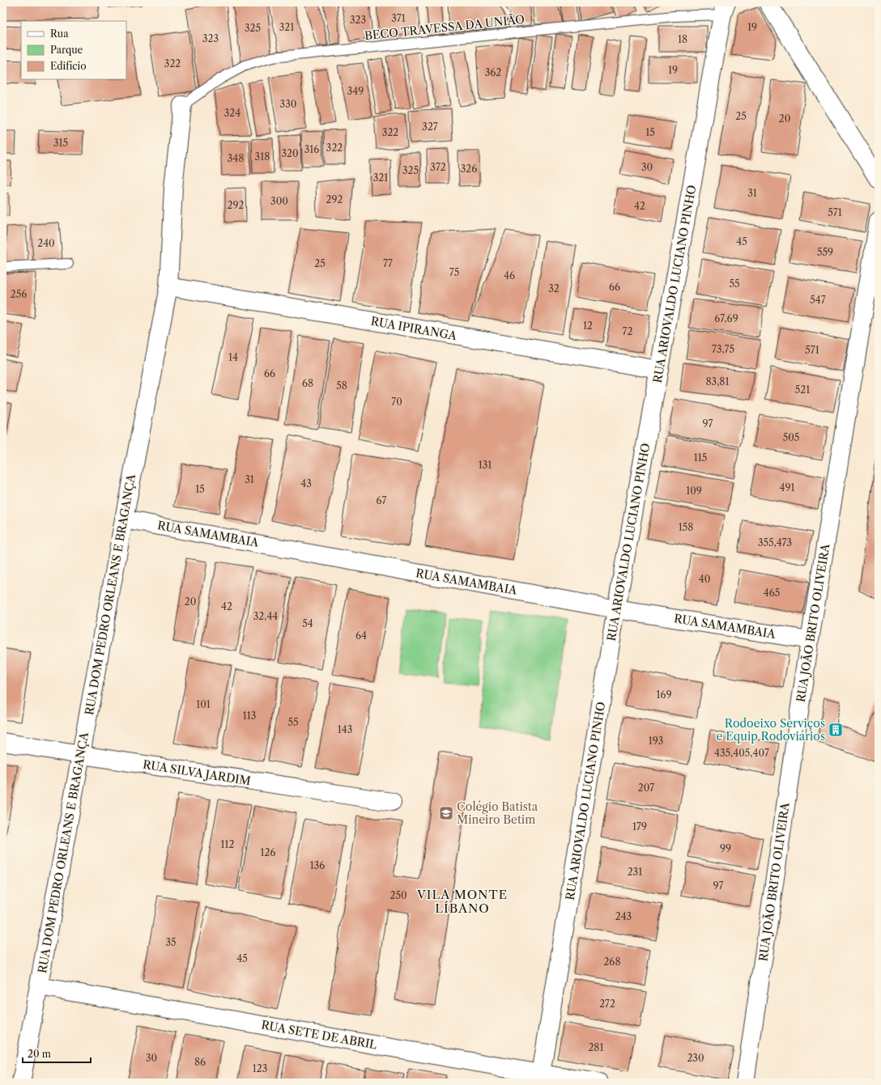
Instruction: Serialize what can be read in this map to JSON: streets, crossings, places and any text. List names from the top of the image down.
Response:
{
  "streets": {
    "street": [
      "RUA ARIOVALDO LUCIANO PINHO",
      "RUA IPIRANGA",
      "RUA SAMAMBAIA",
      "RUA DOM PEDRO ORLEANS E BRAGANÇA",
      "RUA JOÃO BRITO OLIVEIRA",
      "RUA SILVA JARDIM",
      "RUA SETE DE ABRIL"
    ],
    "lane": ["BECO TRAVESSA DA UNIÃO"]
  },
  "crossings": [
    ["BECO TRAVESSA DA UNIÃO", "RUA ARIOVALDO LUCIANO PINHO"],
    ["BECO TRAVESSA DA UNIÃO", "RUA DOM PEDRO ORLEANS E BRAGANÇA"],
    ["RUA ARIOVALDO LUCIANO PINHO", "RUA IPIRANGA"],
    ["RUA ARIOVALDO LUCIANO PINHO", "RUA SAMAMBAIA"],
    ["RUA ARIOVALDO LUCIANO PINHO", "RUA SETE DE ABRIL"],
    ["RUA IPIRANGA", "RUA DOM PEDRO ORLEANS E BRAGANÇA"],
    ["RUA SAMAMBAIA", "RUA DOM PEDRO ORLEANS E BRAGANÇA"],
    ["RUA SAMAMBAIA", "RUA JOÃO BRITO OLIVEIRA"],
    ["RUA DOM PEDRO ORLEANS E BRAGANÇA", "RUA SILVA JARDIM"],
    ["RUA DOM PEDRO ORLEANS E BRAGANÇA", "RUA SETE DE ABRIL"]
  ],
  "districts": ["VILA MONTE LÍBANO"],
  "places": {
    "building": ["Rodoeixo Serviços e Equip Rodoviários"],
    "school or university": ["Colégio Batista Mineiro Betim"]
  },
  "house_numbers": [
    "371",
    "323",
    "321",
    "19",
    "325",
    "323",
    "18",
    "322",
    "19",
    "362",
    "349",
    "330",
    "324",
    "25",
    "20",
    "327",
    "322",
    "15",
    "315",
    "322",
    "316",
    "320",
    "318",
    "348",
    "372",
    "30",
    "326",
    "325",
    "321",
    "31",
    "292",
    "300",
    "292",
    "42",
    "571",
    "45",
    "240",
    "559",
    "25",
    "77",
    "75",
    "46",
    "55",
    "66",
    "32",
    "256",
    "547",
    "67,69",
    "12",
    "72",
    "73,75",
    "571",
    "14",
    "66",
    "83,81",
    "68",
    "58",
    "521",
    "70",
    "97",
    "505",
    "115",
    "131",
    "31",
    "43",
    "491",
    "15",
    "109",
    "67",
    "158",
    "355,473",
    "40",
    "465",
    "20",
    "42",
    "32,44",
    "54",
    "64",
    "169",
    "101",
    "113",
    "55",
    "143",
    "193",
    "435,405,407",
    "207",
    "179",
    "112",
    "99",
    "126",
    "136",
    "231",
    "97",
    "250",
    "243",
    "35",
    "45",
    "268",
    "272",
    "281",
    "30",
    "230",
    "86",
    "123"
  ],
  "legend": ["Rua", "Parque", "Edifício"],
  "scale_bar": "20 m"
}
